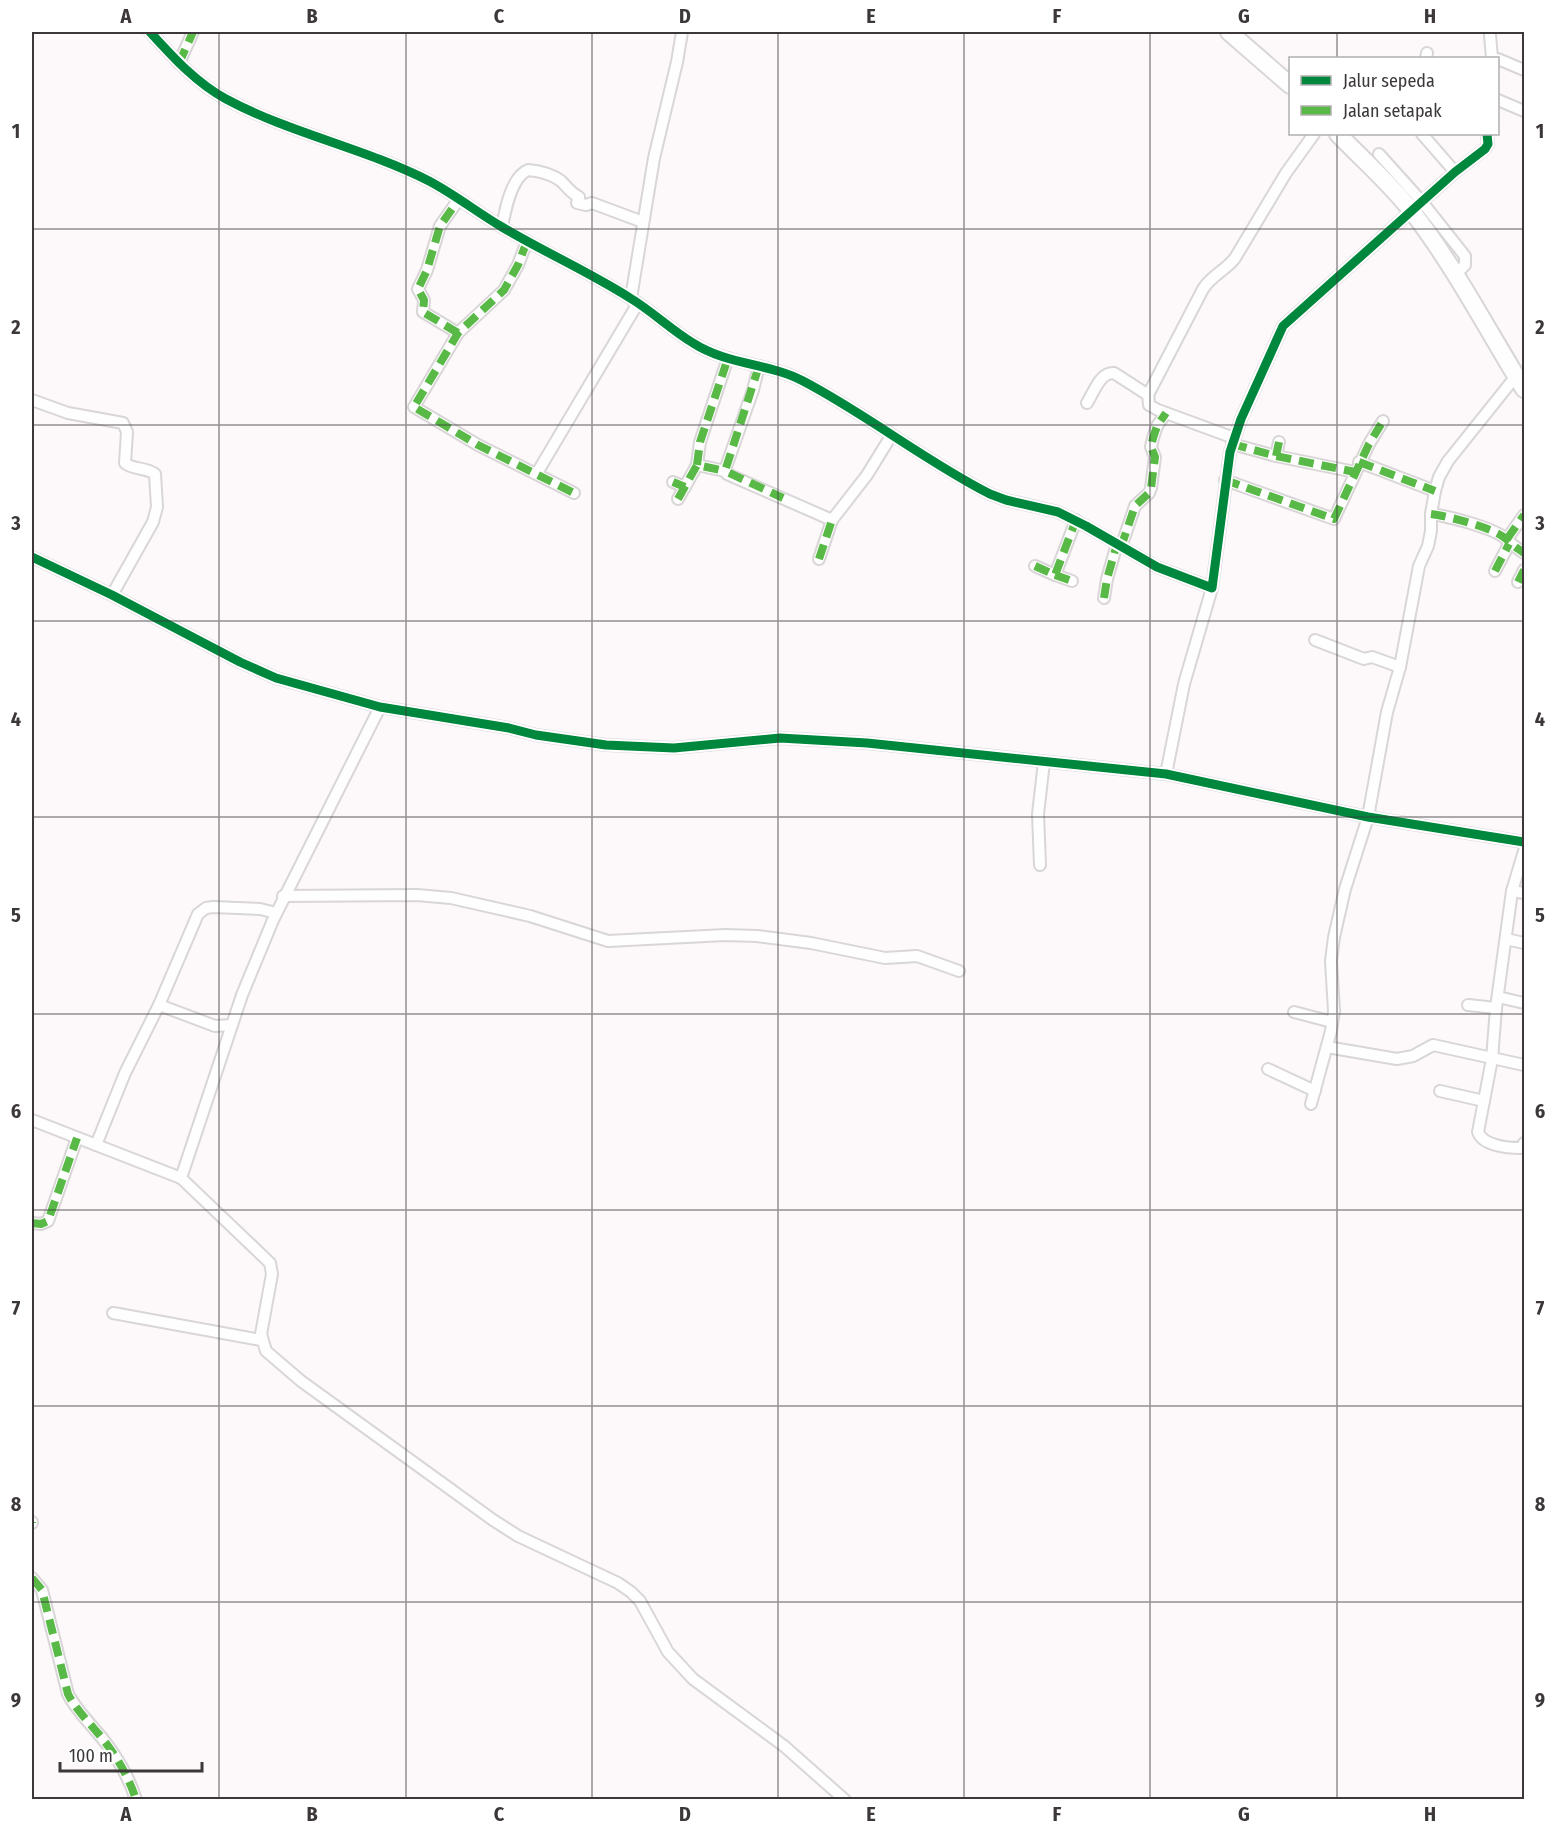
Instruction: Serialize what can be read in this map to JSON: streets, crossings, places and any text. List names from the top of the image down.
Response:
{
  "legend": ["Jalur sepeda", "Jalan setapak"],
  "scale_bar": "100 m",
  "grid": {
    "columns": [
      "A",
      "B",
      "C",
      "D",
      "E",
      "F",
      "G",
      "H"
    ],
    "rows": [
      "1",
      "2",
      "3",
      "4",
      "5",
      "6",
      "7",
      "8",
      "9"
    ]
  }
}
